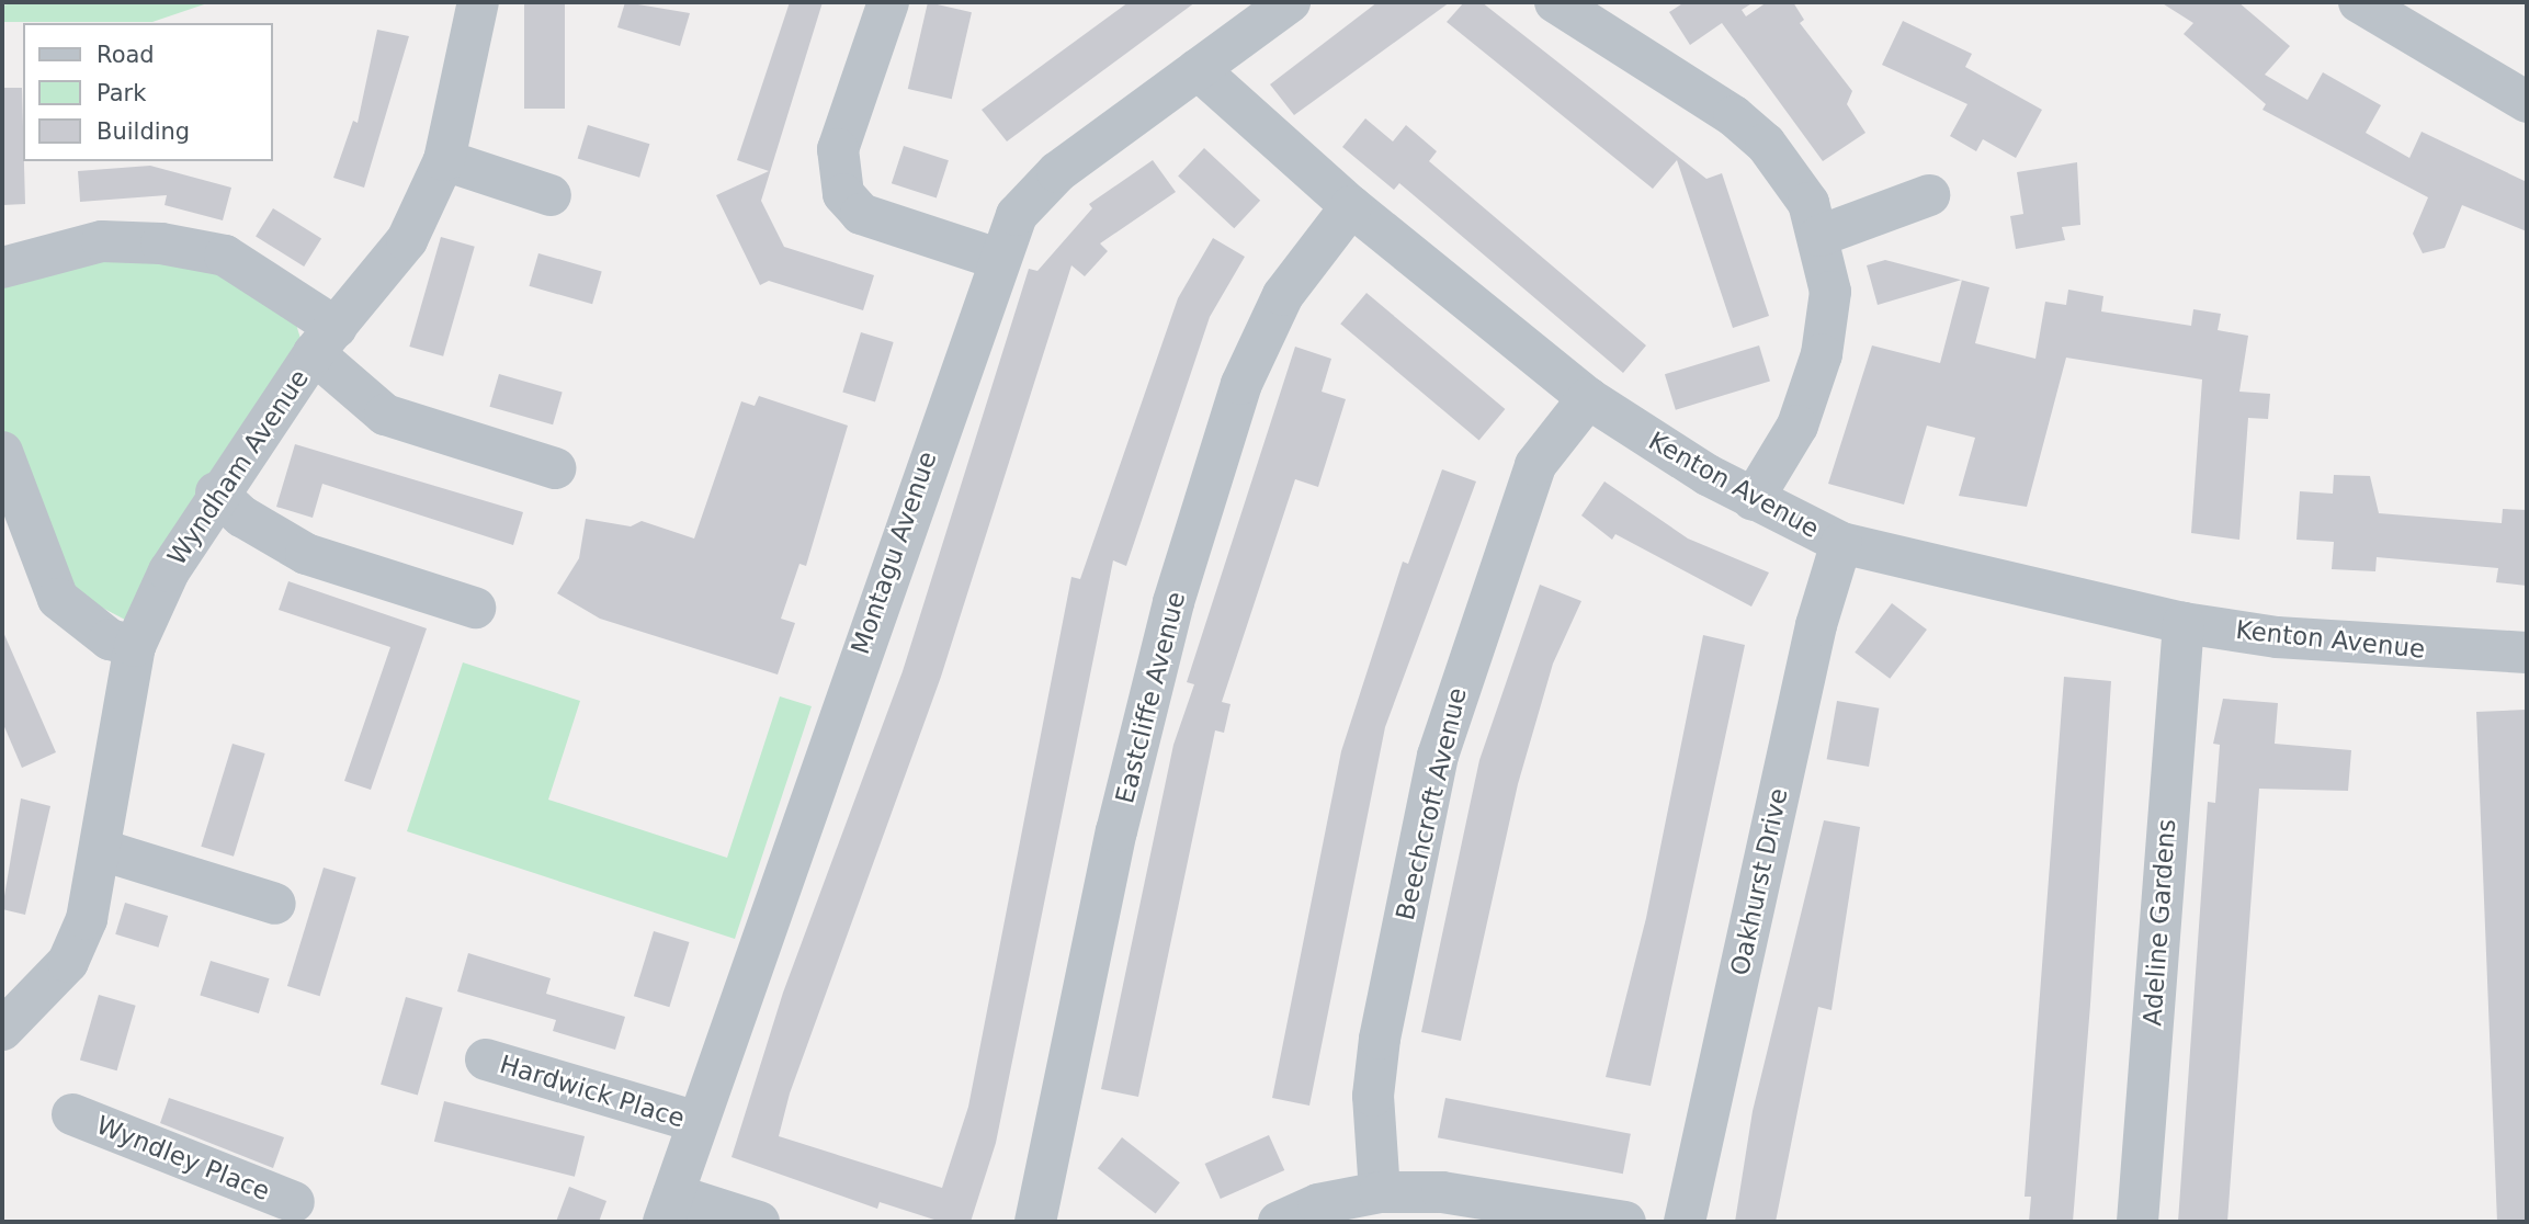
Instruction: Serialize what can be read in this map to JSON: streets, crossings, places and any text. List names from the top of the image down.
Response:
{
  "streets": {
    "street": [
      "Wyndham Avenue",
      "Kenton Avenue",
      "Montagu Avenue",
      "Eastcliffe Avenue",
      "Beechcroft Avenue",
      "Oakhurst Drive",
      "Adeline Gardens",
      "Hardwick Place",
      "Wyndley Place"
    ]
  },
  "crossings": [
    ["Kenton Avenue", "Montagu Avenue"],
    ["Kenton Avenue", "Eastcliffe Avenue"],
    ["Kenton Avenue", "Beechcroft Avenue"],
    ["Kenton Avenue", "Oakhurst Drive"],
    ["Kenton Avenue", "Adeline Gardens"],
    ["Montagu Avenue", "Hardwick Place"]
  ],
  "legend": ["Road", "Park", "Building"]
}
